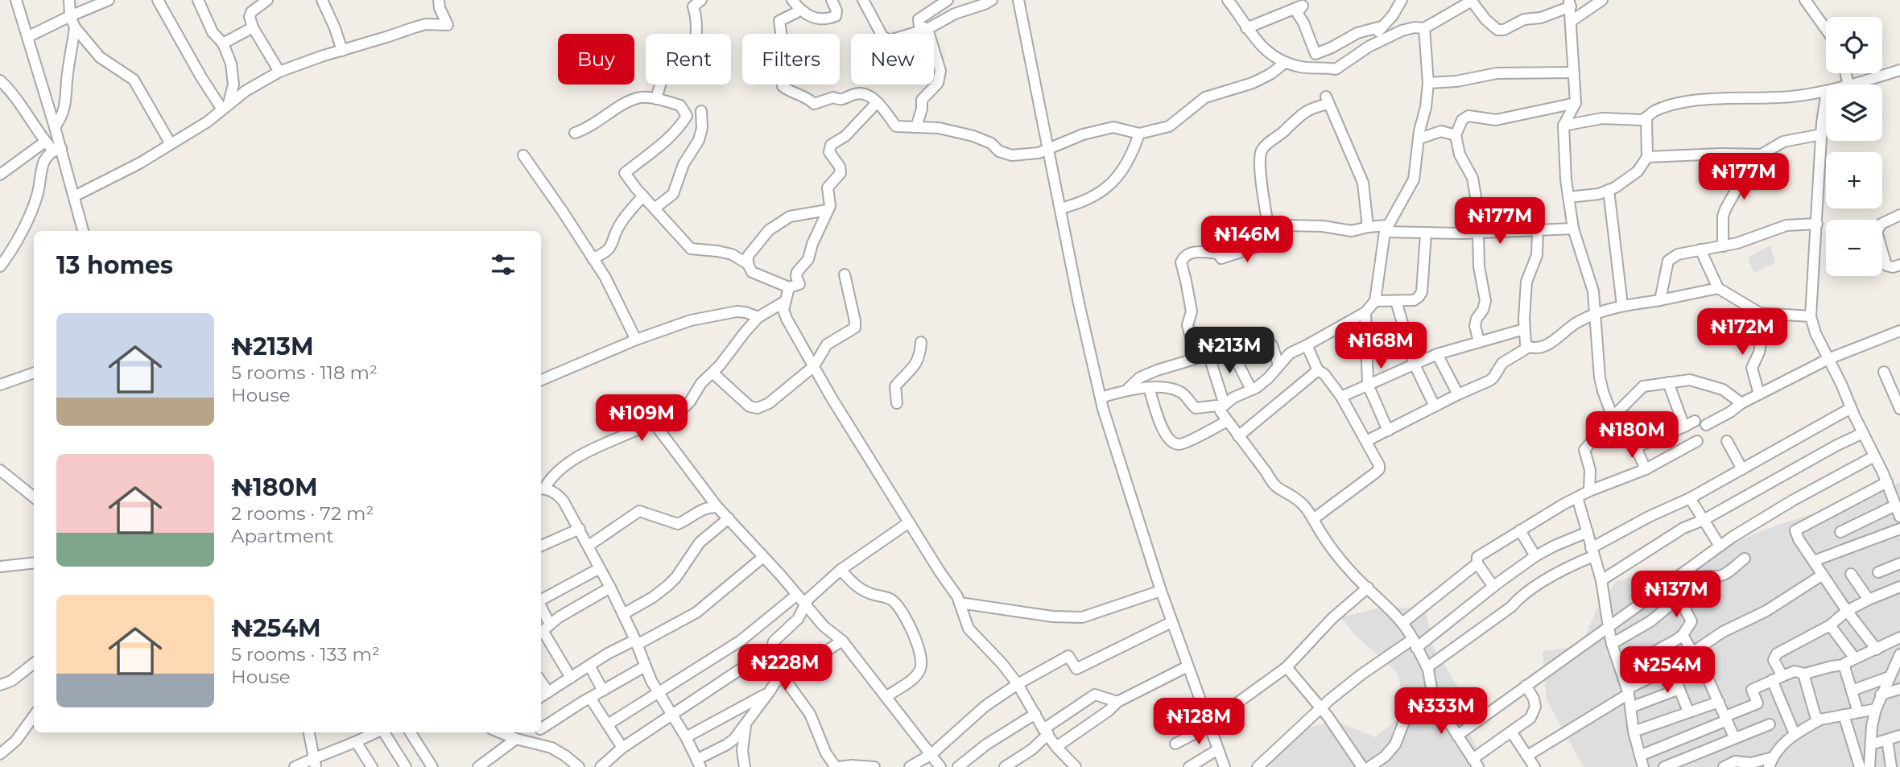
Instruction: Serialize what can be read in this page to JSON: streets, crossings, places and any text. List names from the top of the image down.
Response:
{
  "page": {
    "map_buttons": ["+", "−"],
    "chip": [
      "Buy",
      "Rent",
      "Filters",
      "New"
    ],
    "price": [
      "₦177M",
      "₦177M",
      "₦146M",
      "₦172M",
      "₦168M",
      "₦213M",
      "₦109M",
      "₦180M",
      "₦137M",
      "₦228M",
      "₦254M",
      "₦333M",
      "₦128M"
    ],
    "heading": "13 homes",
    "list": [
      {
        "name": "₦213M",
        "note": "5 rooms · 118 m² · House"
      },
      {
        "name": "₦180M",
        "note": "2 rooms · 72 m² · Apartment"
      },
      {
        "name": "₦254M",
        "note": "5 rooms · 133 m² · House"
      }
    ]
  }
}
